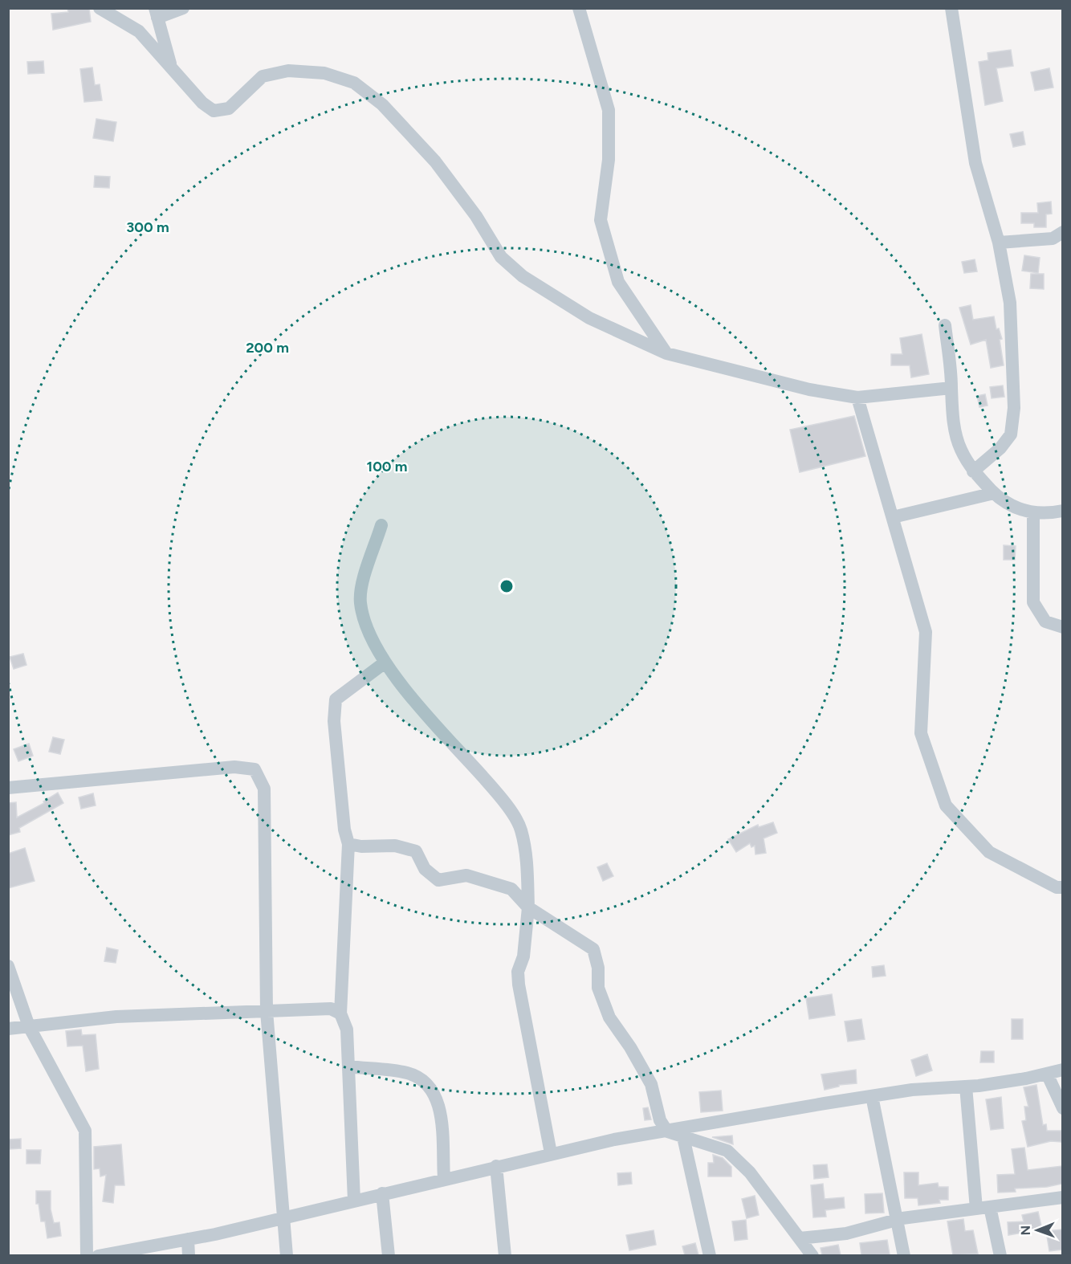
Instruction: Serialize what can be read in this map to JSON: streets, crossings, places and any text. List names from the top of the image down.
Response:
{
  "north": "left",
  "rings": ["300 m", "200 m", "100 m"]
}
